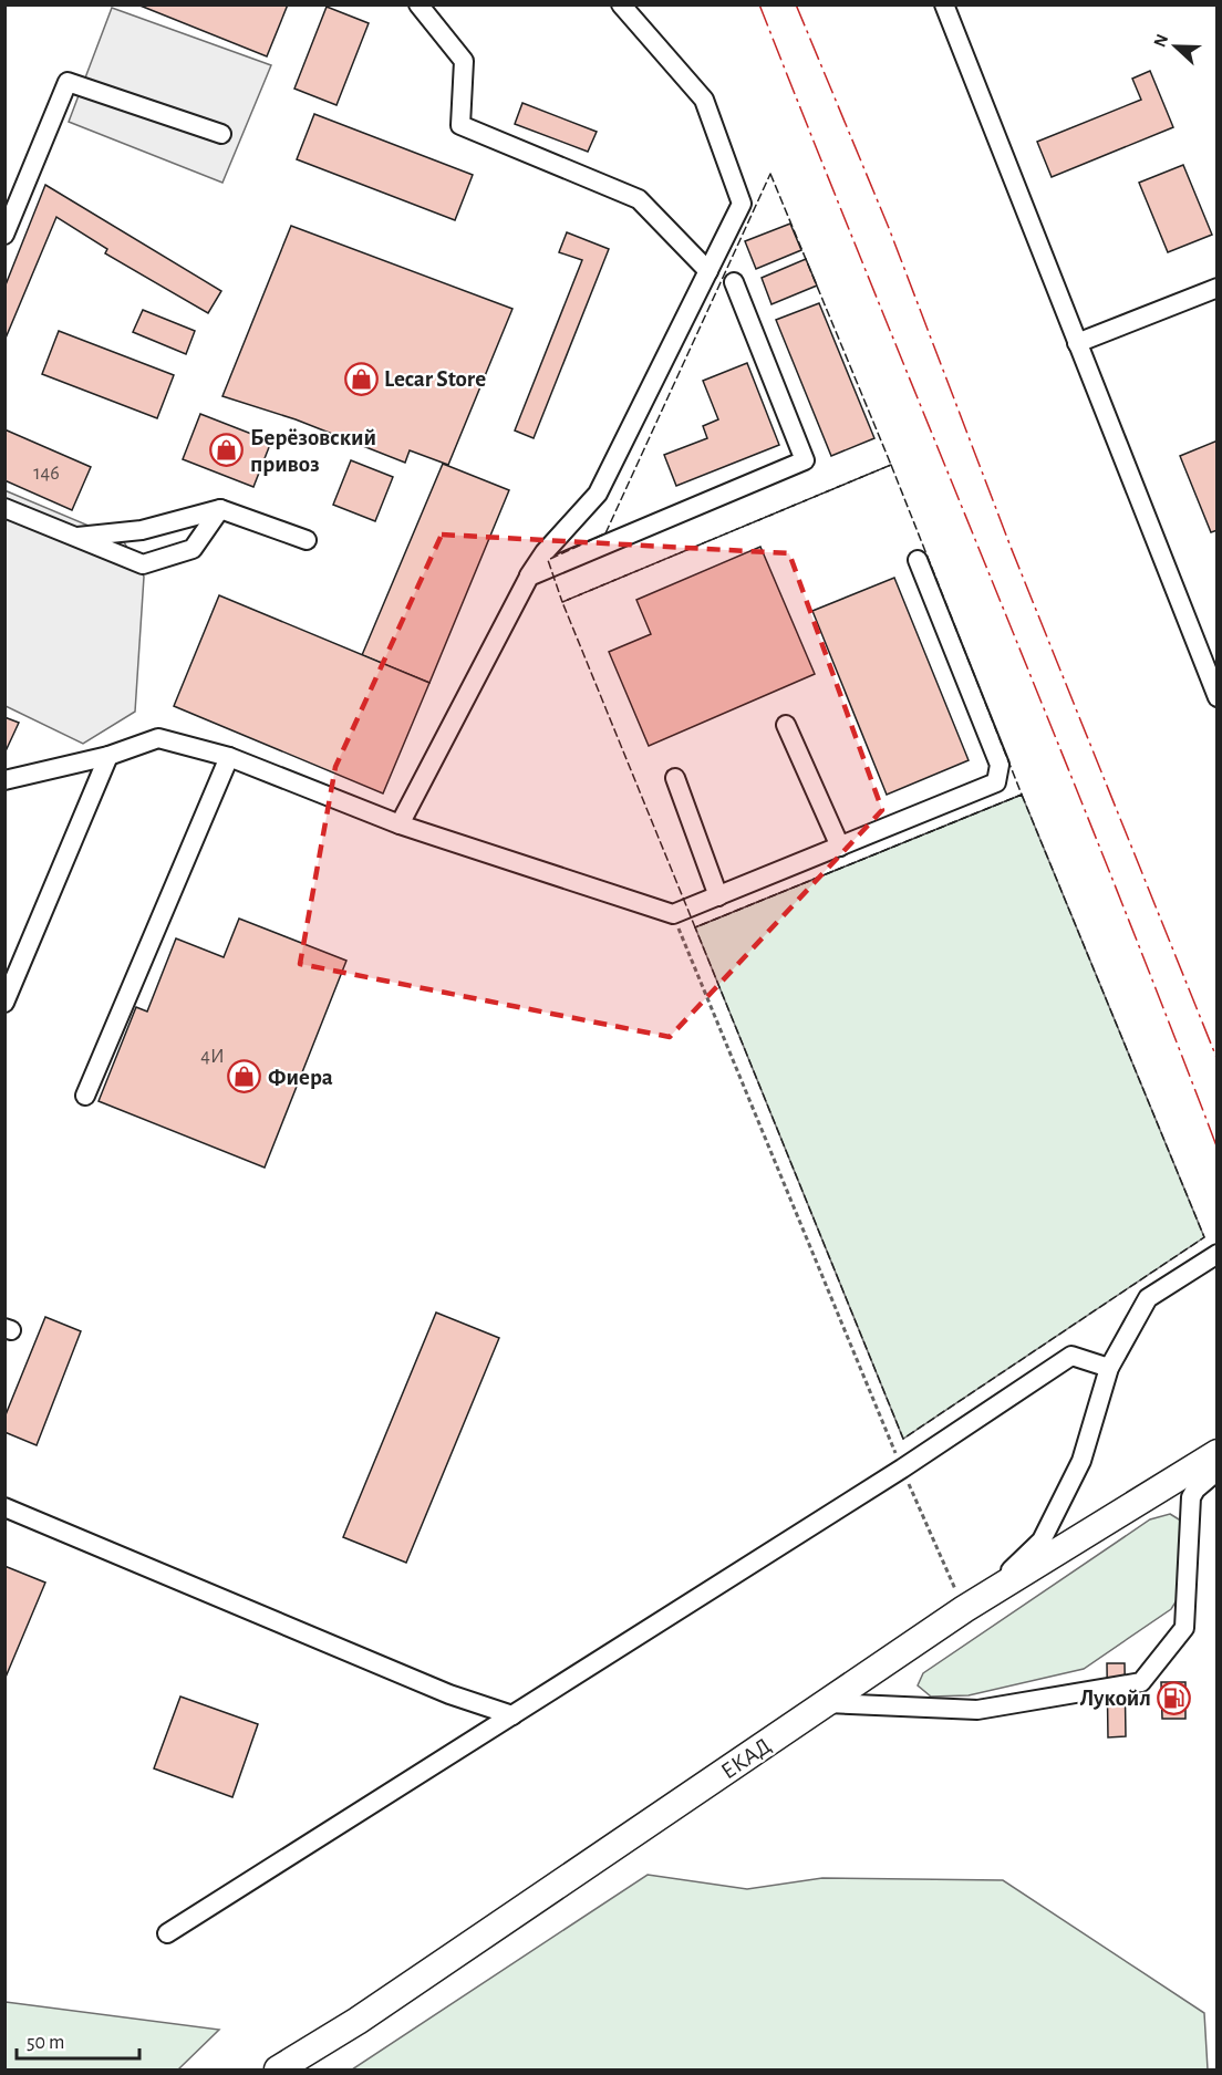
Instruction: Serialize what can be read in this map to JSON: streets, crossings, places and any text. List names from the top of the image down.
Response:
{
  "streets": {
    "highway": ["ЕКАД"]
  },
  "places": {
    "shop": ["Lecar Store", "Берёзовский привоз", "Фиера"],
    "fuel station": ["Лукойл"]
  },
  "house_numbers": ["146", "4И"],
  "scale_bar": "50 m",
  "north": "left"
}
